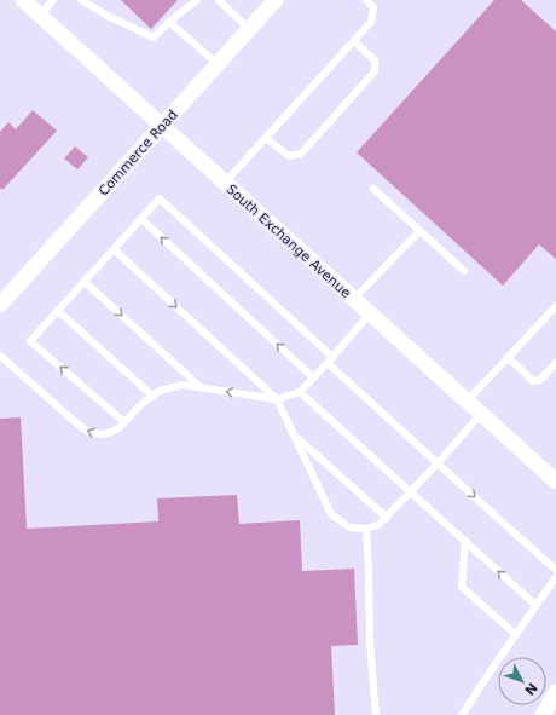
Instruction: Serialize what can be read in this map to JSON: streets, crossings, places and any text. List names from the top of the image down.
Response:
{
  "streets": {
    "street": ["Commerce Road", "South Exchange Avenue"]
  },
  "crossings": [
    ["Commerce Road", "South Exchange Avenue"]
  ],
  "north": "bottom right"
}
